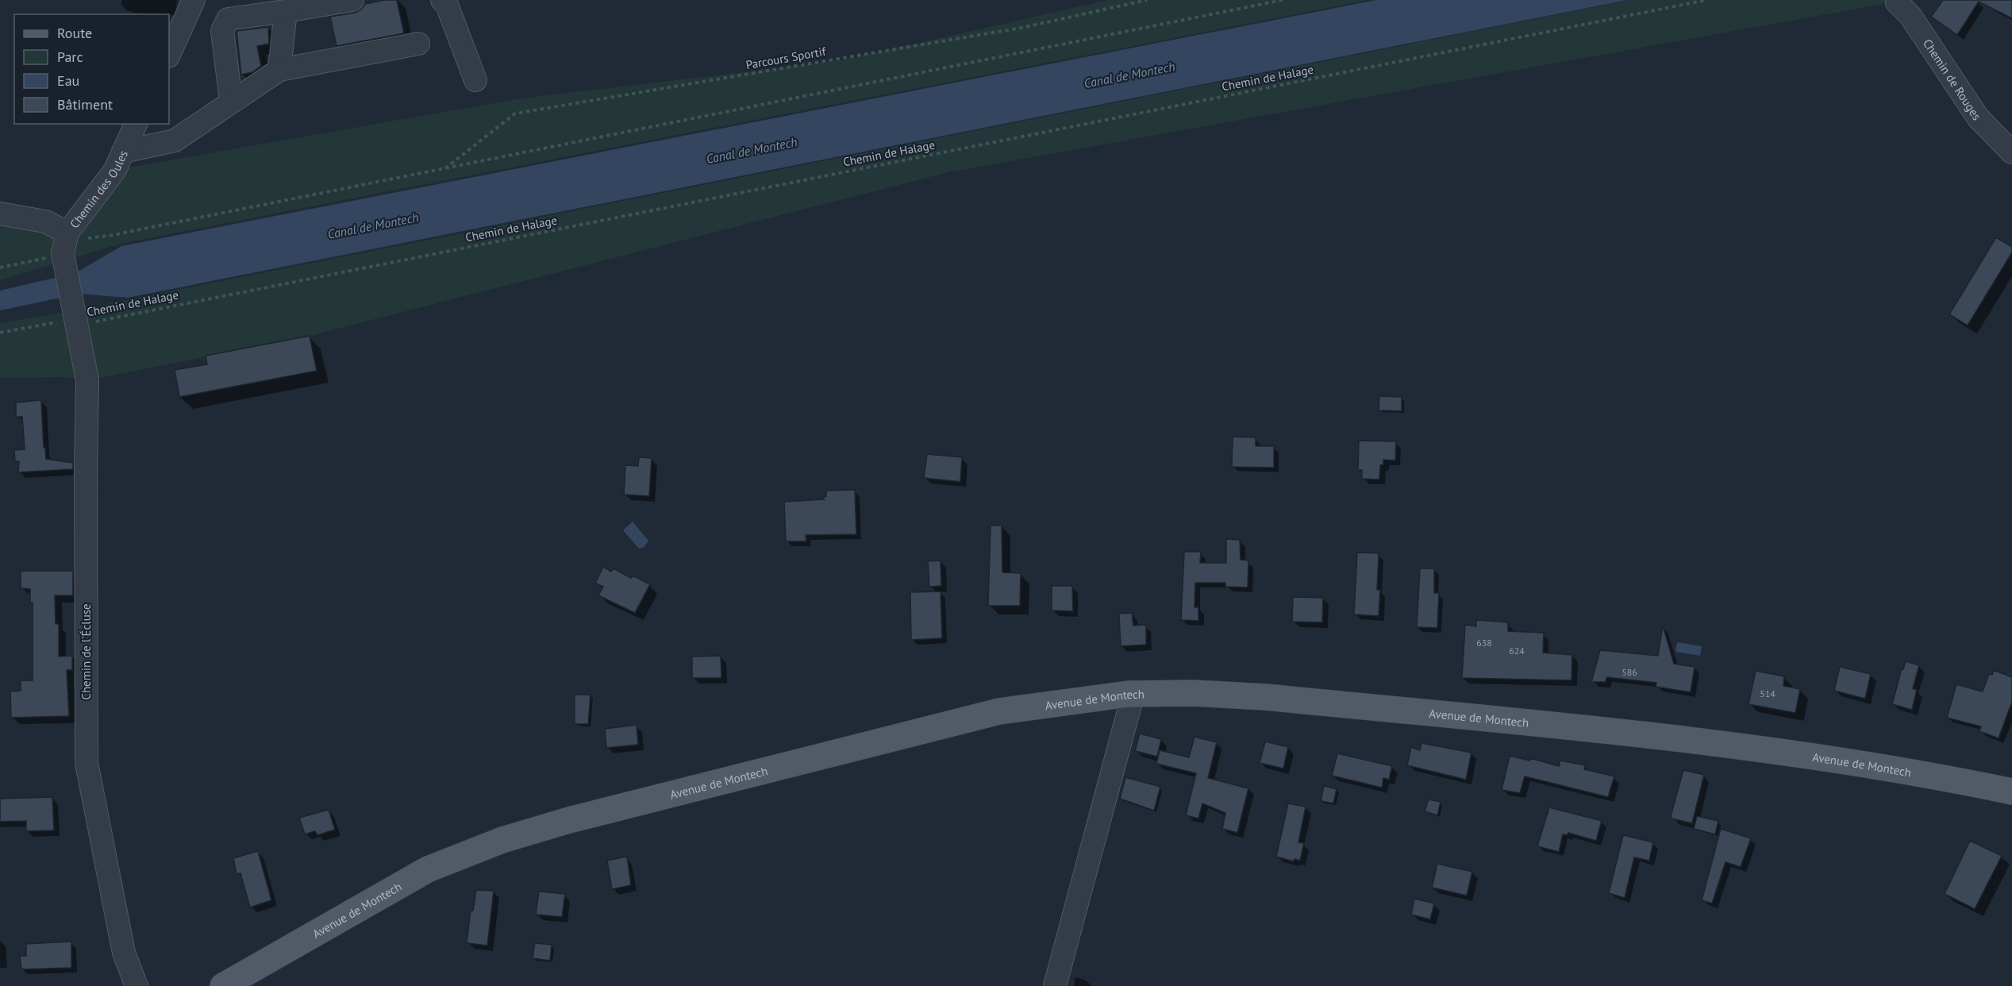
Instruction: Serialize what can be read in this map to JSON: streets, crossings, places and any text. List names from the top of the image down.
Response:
{
  "streets": {
    "main road": ["Avenue de Montech"],
    "street": ["Chemin de Rouges", "Chemin des Oules", "Chemin de l'Écluse"],
    "path": ["Parcours Sportif", "Chemin de Halage"]
  },
  "crossings": [
    ["Chemin de Halage", "Chemin de l'Écluse"]
  ],
  "water": ["Canal de Montech"],
  "house_numbers": [
    "638",
    "624",
    "586",
    "514"
  ],
  "legend": [
    "Route",
    "Parc",
    "Eau",
    "Bâtiment"
  ]
}
